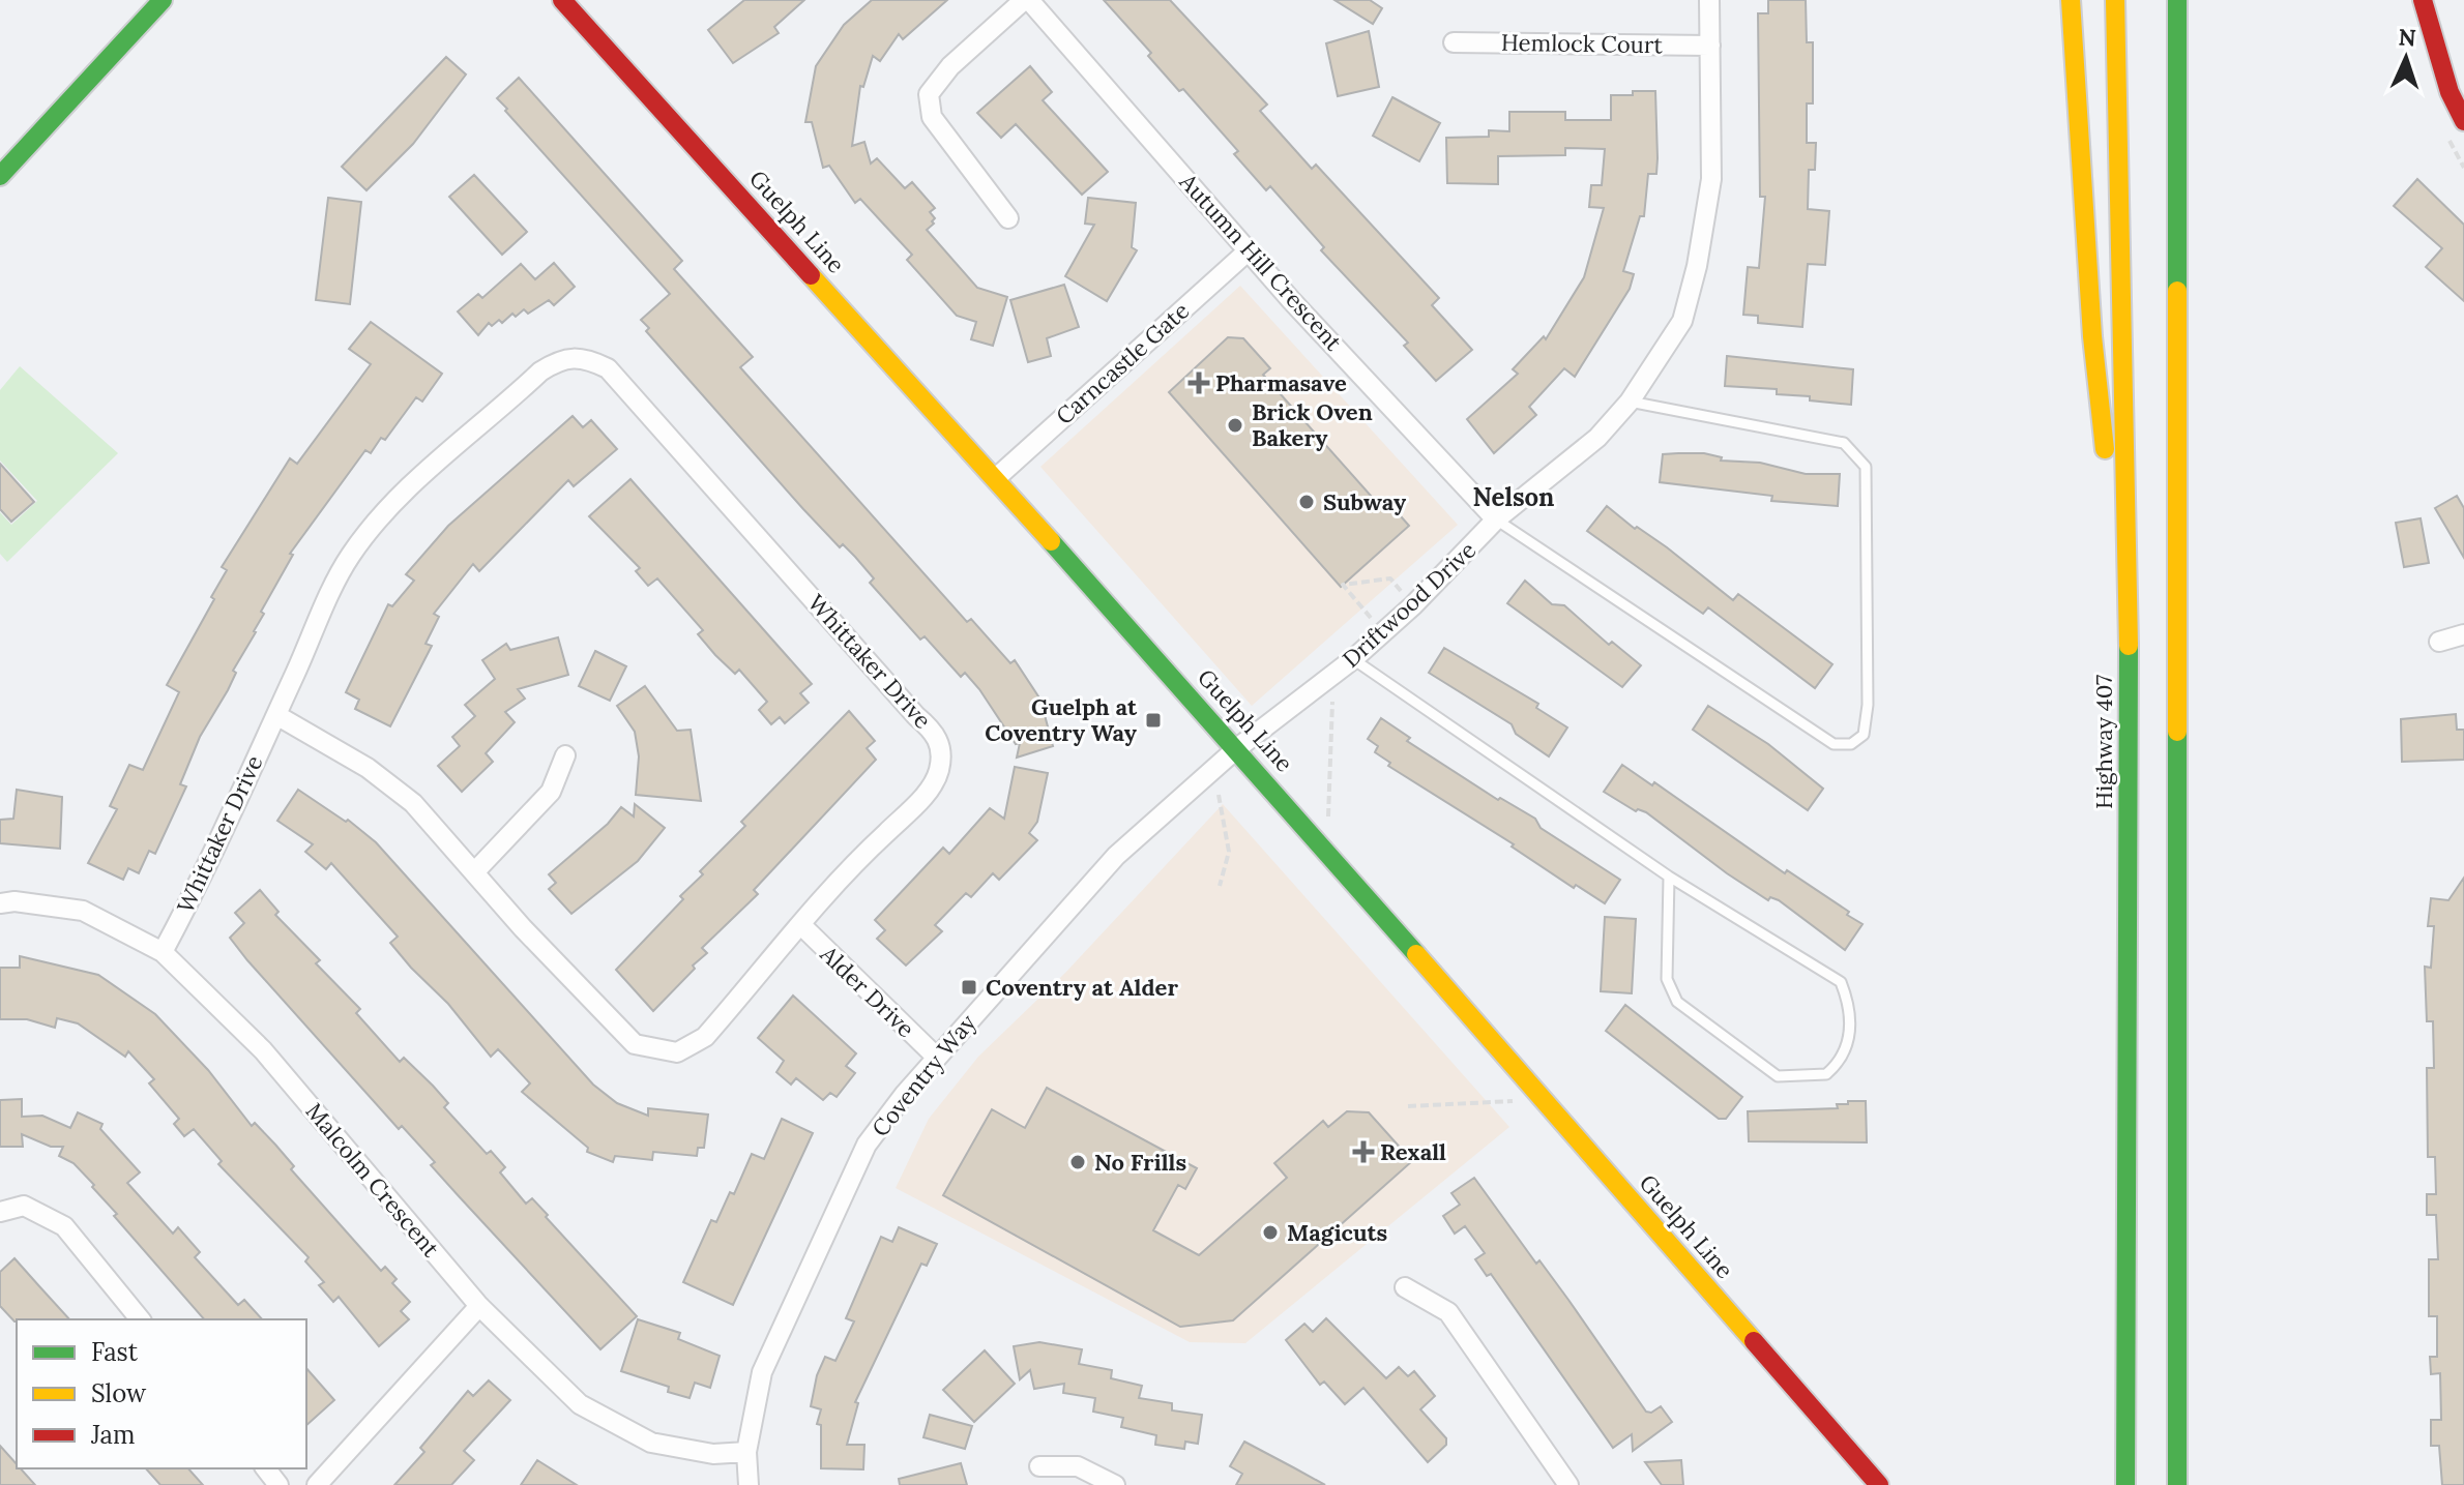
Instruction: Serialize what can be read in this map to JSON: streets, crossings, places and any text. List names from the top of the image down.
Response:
{
  "streets": {
    "main road": ["Guelph Line", "Highway 407"],
    "street": [
      "Hemlock Court",
      "Autumn Hill Crescent",
      "Carncastle Gate",
      "Driftwood Drive",
      "Whittaker Drive",
      "Alder Drive",
      "Coventry Way",
      "Malcolm Crescent"
    ]
  },
  "crossings": [
    ["Hemlock Court", "Driftwood Drive"],
    ["Guelph Line", "Carncastle Gate"],
    ["Guelph Line", "Driftwood Drive"],
    ["Guelph Line", "Coventry Way"],
    ["Autumn Hill Crescent", "Carncastle Gate"],
    ["Autumn Hill Crescent", "Driftwood Drive"],
    ["Driftwood Drive", "Coventry Way"],
    ["Whittaker Drive", "Alder Drive"],
    ["Whittaker Drive", "Malcolm Crescent"],
    ["Alder Drive", "Coventry Way"],
    ["Coventry Way", "Malcolm Crescent"]
  ],
  "districts": ["Nelson"],
  "places": {
    "health": ["Pharmasave", "Rexall"],
    "other": [
      "Brick Oven Bakery",
      "Subway",
      "No Frills",
      "Magicuts"
    ],
    "transit": ["Guelph at Coventry Way", "Coventry at Alder"]
  },
  "legend": ["Fast", "Slow", "Jam"],
  "north": "top"
}
